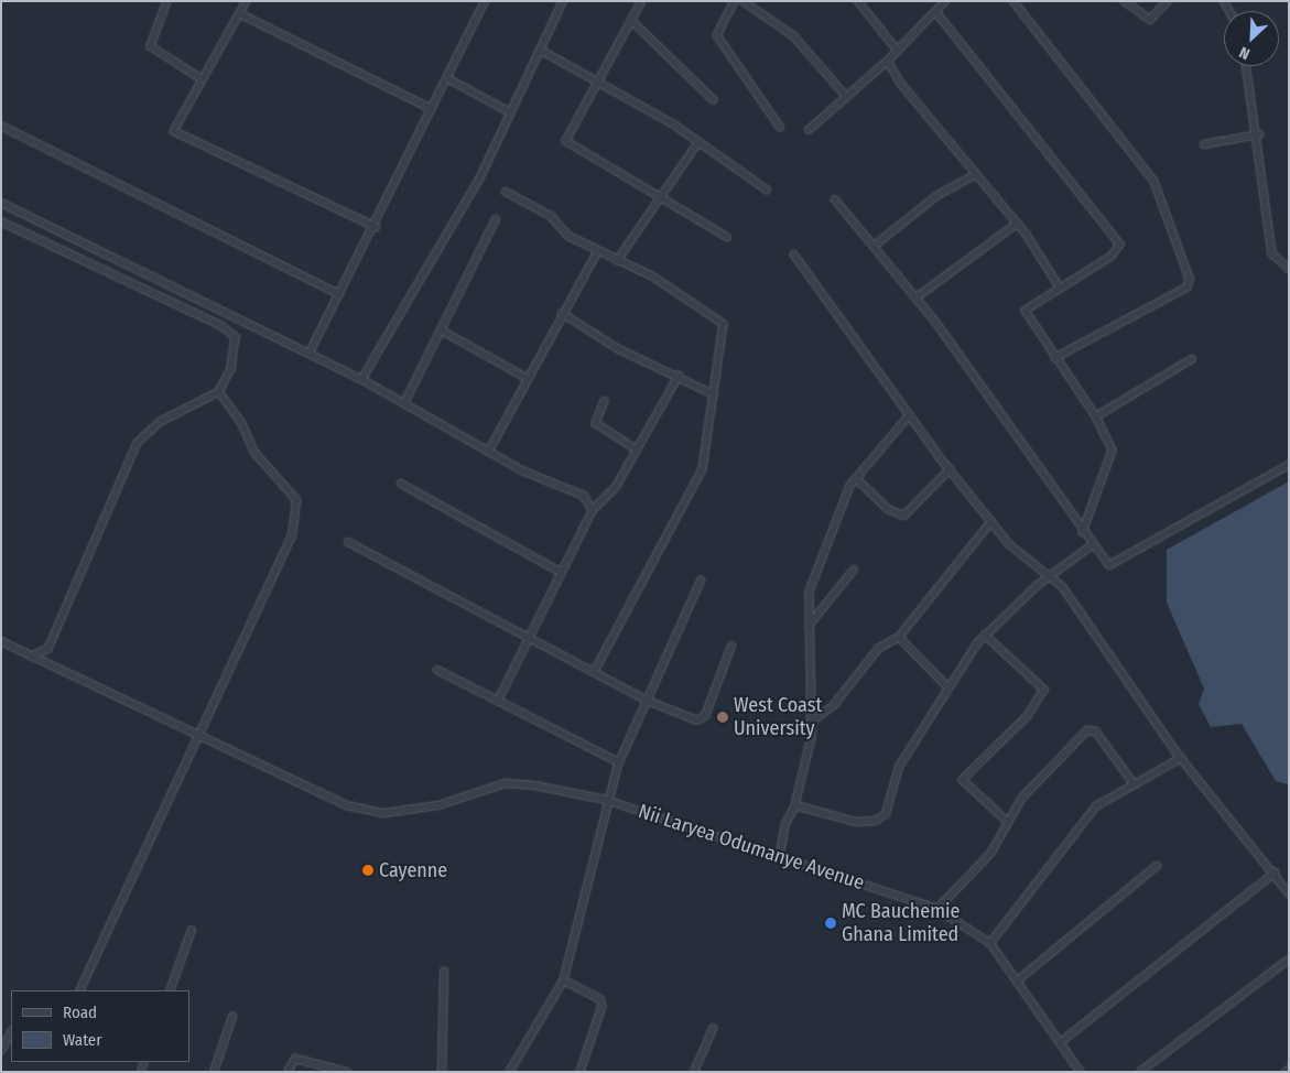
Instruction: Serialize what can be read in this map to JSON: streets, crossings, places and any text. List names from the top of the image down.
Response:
{
  "streets": {
    "street": ["Nii Laryea Odumanye Avenue"]
  },
  "places": ["West Coast University", "Cayenne", "MC Bauchemie Ghana Limited"],
  "legend": ["Road", "Water"],
  "north": "bottom left"
}
